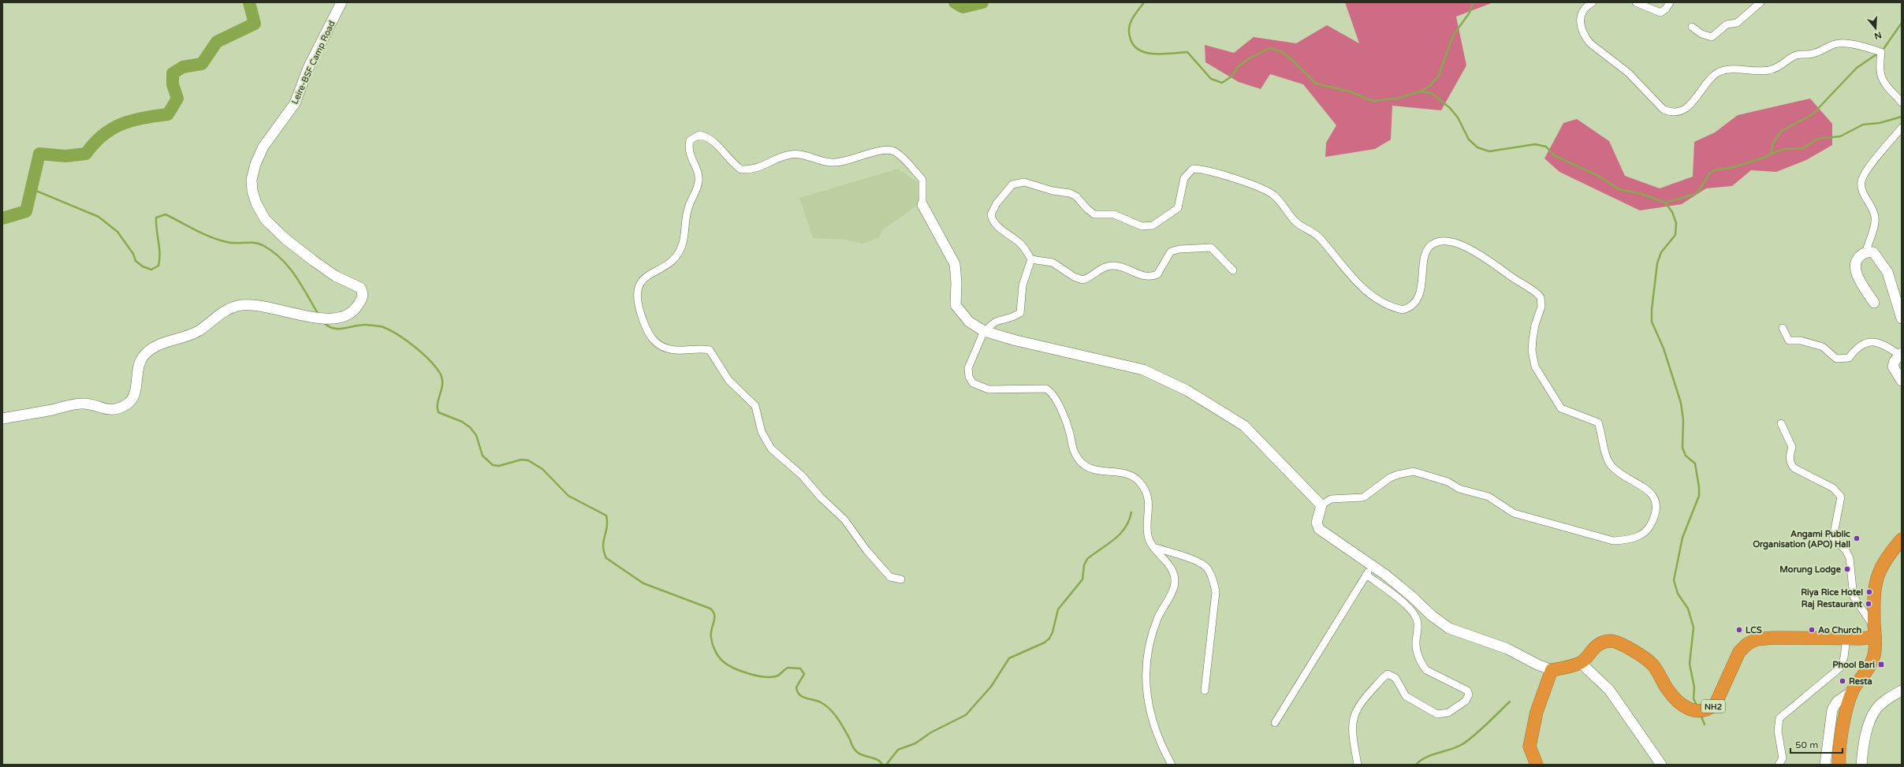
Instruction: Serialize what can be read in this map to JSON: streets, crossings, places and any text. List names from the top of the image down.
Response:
{
  "streets": {
    "highway": ["NH2"],
    "main road": ["Leire-BSF Camp Road"]
  },
  "places": {
    "other": [
      "Angami Public Organisation (APO) Hall",
      "Morung Lodge",
      "Riya Rice Hotel",
      "Raj Restaurant",
      "LCS",
      "Ao Church",
      "Resta"
    ],
    "transit": ["Phool Bari"]
  },
  "scale_bar": "50 m",
  "north": "bottom"
}
